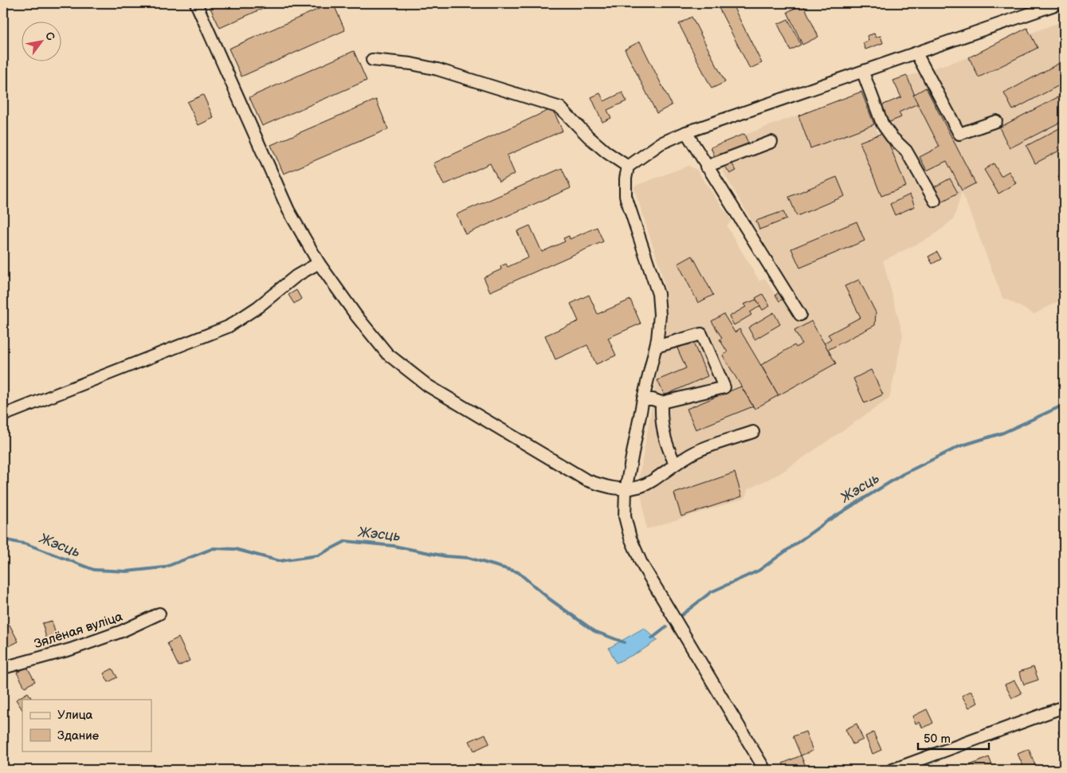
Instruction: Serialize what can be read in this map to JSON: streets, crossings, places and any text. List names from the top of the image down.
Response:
{
  "streets": {
    "street": ["Зялёная вуліца"]
  },
  "water": ["Жэсць"],
  "legend": ["Улица", "Здание"],
  "scale_bar": "50 m",
  "north": "top right"
}
